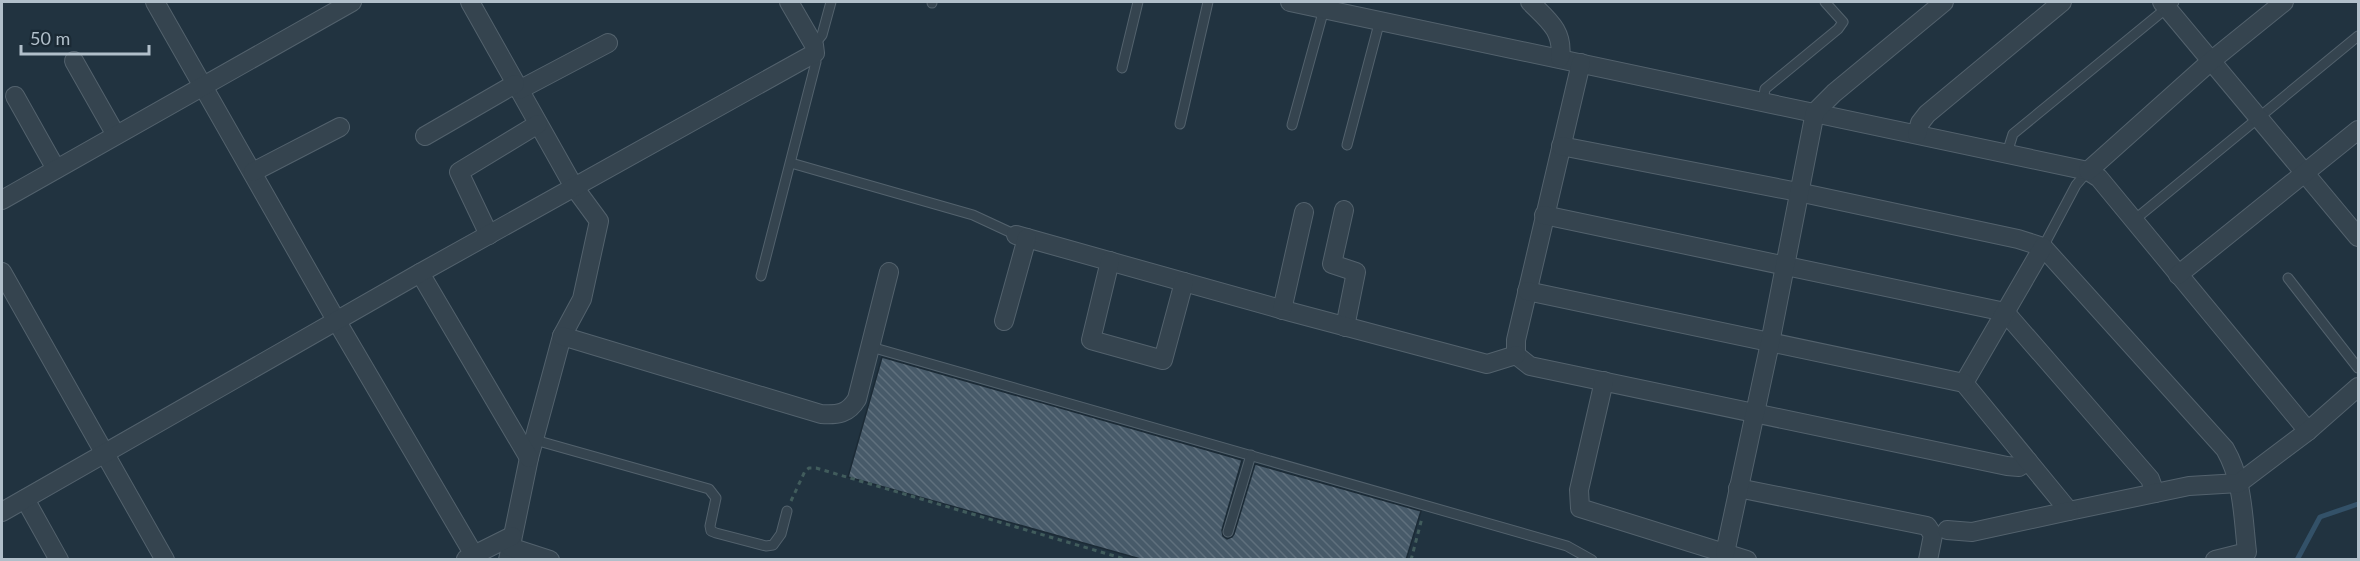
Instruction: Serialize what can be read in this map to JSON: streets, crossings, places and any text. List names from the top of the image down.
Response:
{
  "scale_bar": "50 m"
}
